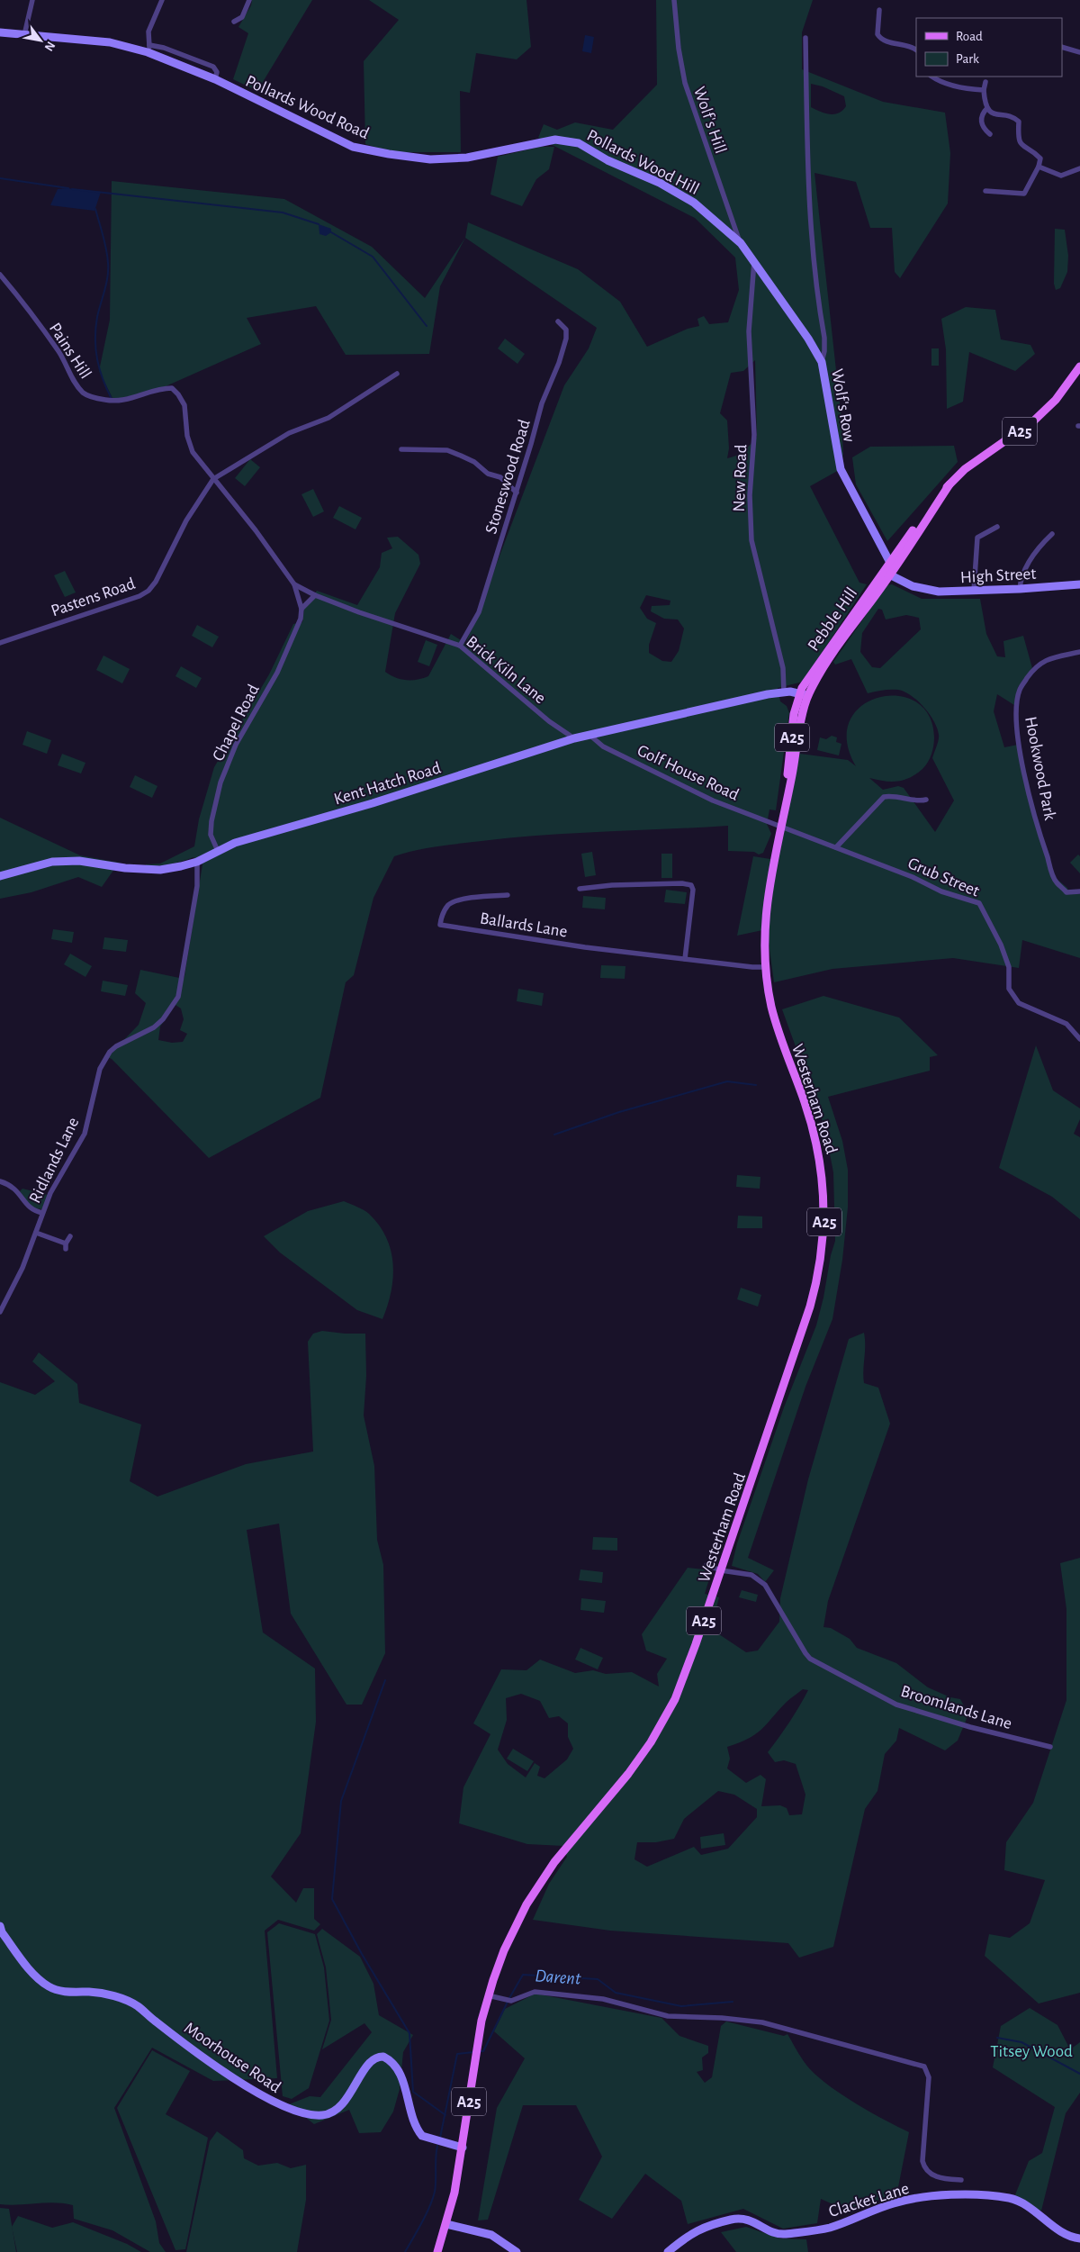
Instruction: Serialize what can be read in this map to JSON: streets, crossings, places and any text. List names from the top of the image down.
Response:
{
  "streets": {
    "main road": ["A25", "Pebble Hill", "Westerham Road"],
    "street": [
      "Pollards Wood Road",
      "Wolf's Hill",
      "Pollards Wood Hill",
      "Pains Hill",
      "Wolf's Row",
      "Stoneswood Road",
      "New Road",
      "High Street",
      "Pastens Road",
      "Brick Kiln Lane",
      "Chapel Road",
      "Hookwood Park",
      "Golf House Road",
      "Kent Hatch Road",
      "Grub Street",
      "Ballards Lane",
      "Ridlands Lane",
      "Broomlands Lane",
      "Moorhouse Road",
      "Clacket Lane"
    ]
  },
  "crossings": [
    ["Pollards Wood Road", "Pollards Wood Hill"],
    ["Wolf's Hill", "Pollards Wood Hill"],
    ["Pollards Wood Hill", "Wolf's Row"],
    ["Pollards Wood Hill", "New Road"],
    ["Pains Hill", "Pastens Road"],
    ["Pains Hill", "Brick Kiln Lane"],
    ["Wolf's Row", "A25"],
    ["Wolf's Row", "New Road"],
    ["Wolf's Row", "High Street"],
    ["Wolf's Row", "Pebble Hill"],
    ["A25", "High Street"],
    ["A25", "Pebble Hill"],
    ["Stoneswood Road", "Brick Kiln Lane"],
    ["New Road", "Kent Hatch Road"],
    ["High Street", "Pebble Hill"],
    ["Pebble Hill", "Westerham Road"],
    ["Brick Kiln Lane", "Kent Hatch Road"],
    ["Chapel Road", "Kent Hatch Road"],
    ["Golf House Road", "Kent Hatch Road"],
    ["Golf House Road", "Grub Street"],
    ["Golf House Road", "Westerham Road"],
    ["Kent Hatch Road", "Ridlands Lane"],
    ["Grub Street", "Westerham Road"],
    ["Ballards Lane", "Westerham Road"],
    ["Westerham Road", "Broomlands Lane"],
    ["Westerham Road", "Moorhouse Road"]
  ],
  "water": ["Darent"],
  "parks": ["Titsey Wood"],
  "legend": ["Road", "Park"],
  "north": "bottom right"
}
